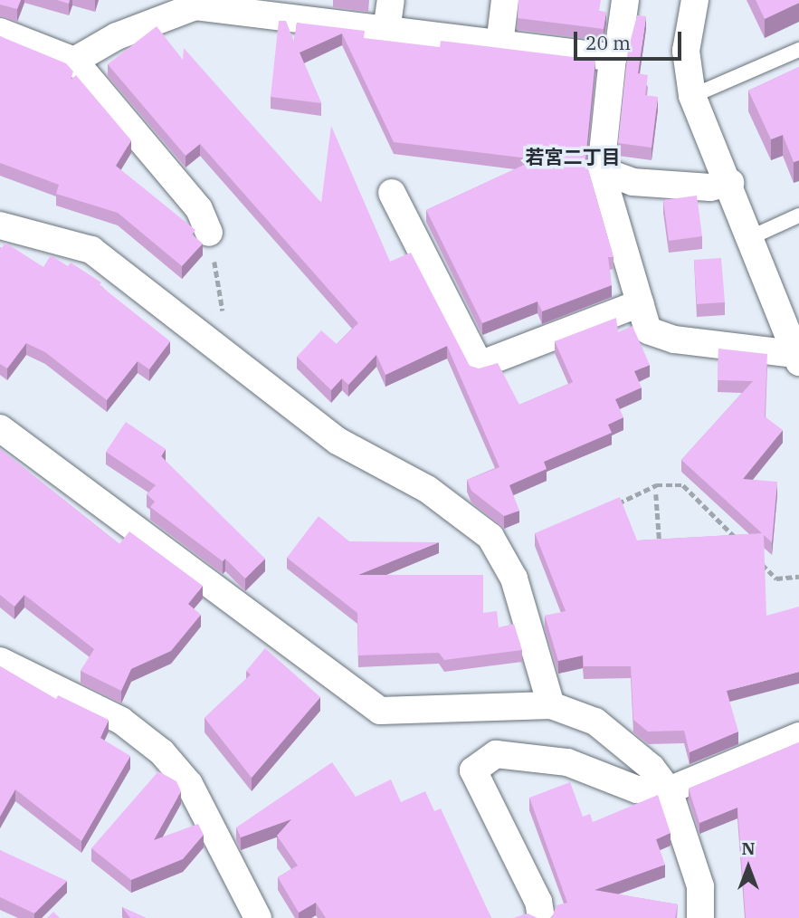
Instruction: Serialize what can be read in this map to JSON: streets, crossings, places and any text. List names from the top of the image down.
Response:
{
  "districts": ["若宮二丁目"],
  "scale_bar": "20 m",
  "north": "top"
}
